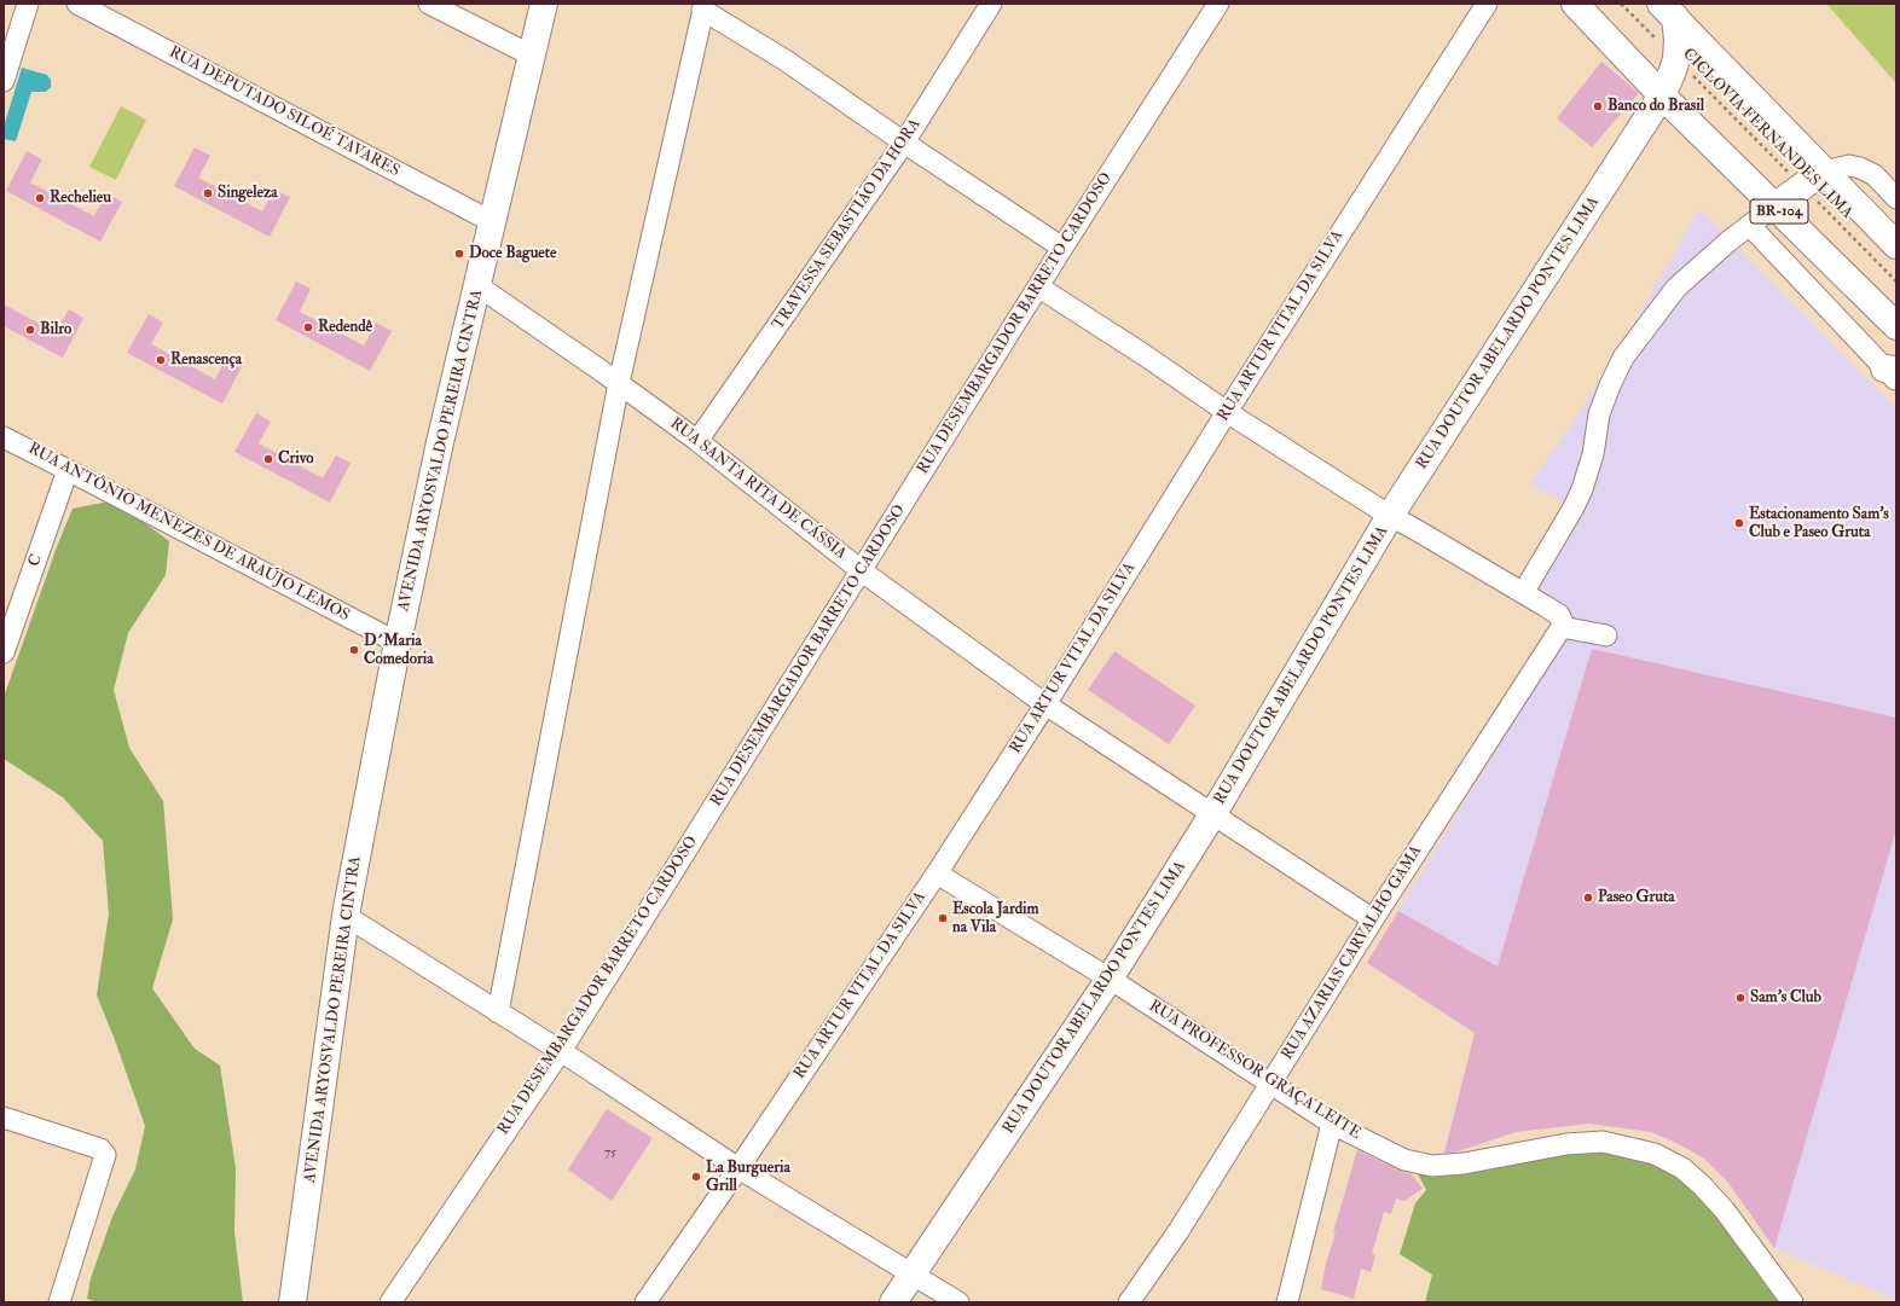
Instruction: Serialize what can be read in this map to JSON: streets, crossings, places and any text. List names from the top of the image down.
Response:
{
  "streets": {
    "main road": ["BR-104", "RUA DOUTOR ABELARDO PONTES LIMA", "AVENIDA ARYOSVALDO PEREIRA CINTRA"],
    "street": [
      "RUA DEPUTADO SILOÉ TAVARES",
      "TRAVESSA SEBASTIÃO DA HORA",
      "RUA DESEMBARGADOR BARRETO CARDOSO",
      "RUA ARTUR VITAL DA SILVA",
      "RUA SANTA RITA DE CÁSSIA",
      "RUA ANTÔNIO MENEZES DE ARAÚJO LEMOS",
      "C",
      "RUA AZARIAS CARVALHO GAMA",
      "RUA PROFESSOR GRAÇA LEITE"
    ],
    "path": ["CICLOVIA FERNANDES LIMA"]
  },
  "crossings": [
    ["RUA DEPUTADO SILOÉ TAVARES", "AVENIDA ARYOSVALDO PEREIRA CINTRA"],
    ["CICLOVIA FERNANDES LIMA", "RUA DOUTOR ABELARDO PONTES LIMA"],
    ["BR-104", "RUA DOUTOR ABELARDO PONTES LIMA"],
    ["TRAVESSA SEBASTIÃO DA HORA", "RUA SANTA RITA DE CÁSSIA"],
    ["RUA DESEMBARGADOR BARRETO CARDOSO", "RUA SANTA RITA DE CÁSSIA"],
    ["RUA ARTUR VITAL DA SILVA", "RUA SANTA RITA DE CÁSSIA"],
    ["RUA ARTUR VITAL DA SILVA", "RUA PROFESSOR GRAÇA LEITE"],
    ["RUA DOUTOR ABELARDO PONTES LIMA", "RUA SANTA RITA DE CÁSSIA"],
    ["RUA DOUTOR ABELARDO PONTES LIMA", "RUA PROFESSOR GRAÇA LEITE"],
    ["AVENIDA ARYOSVALDO PEREIRA CINTRA", "RUA SANTA RITA DE CÁSSIA"],
    ["AVENIDA ARYOSVALDO PEREIRA CINTRA", "RUA ANTÔNIO MENEZES DE ARAÚJO LEMOS"],
    ["RUA SANTA RITA DE CÁSSIA", "RUA AZARIAS CARVALHO GAMA"],
    ["RUA ANTÔNIO MENEZES DE ARAÚJO LEMOS", "C"],
    ["RUA AZARIAS CARVALHO GAMA", "RUA PROFESSOR GRAÇA LEITE"]
  ],
  "places": [
    "Banco do Brasil",
    "Singeleza",
    "Rechelieu",
    "Doce Baguete",
    "Redendê",
    "Bilro",
    "Renascença",
    "Crivo",
    "Estacionamento Sam's Club e Paseo Gruta",
    "D´Maria Comedoria",
    "Paseo Gruta",
    "Escola Jardim na Vila",
    "Sam's Club",
    "La Burgueria Grill"
  ],
  "house_numbers": ["75"]
}
